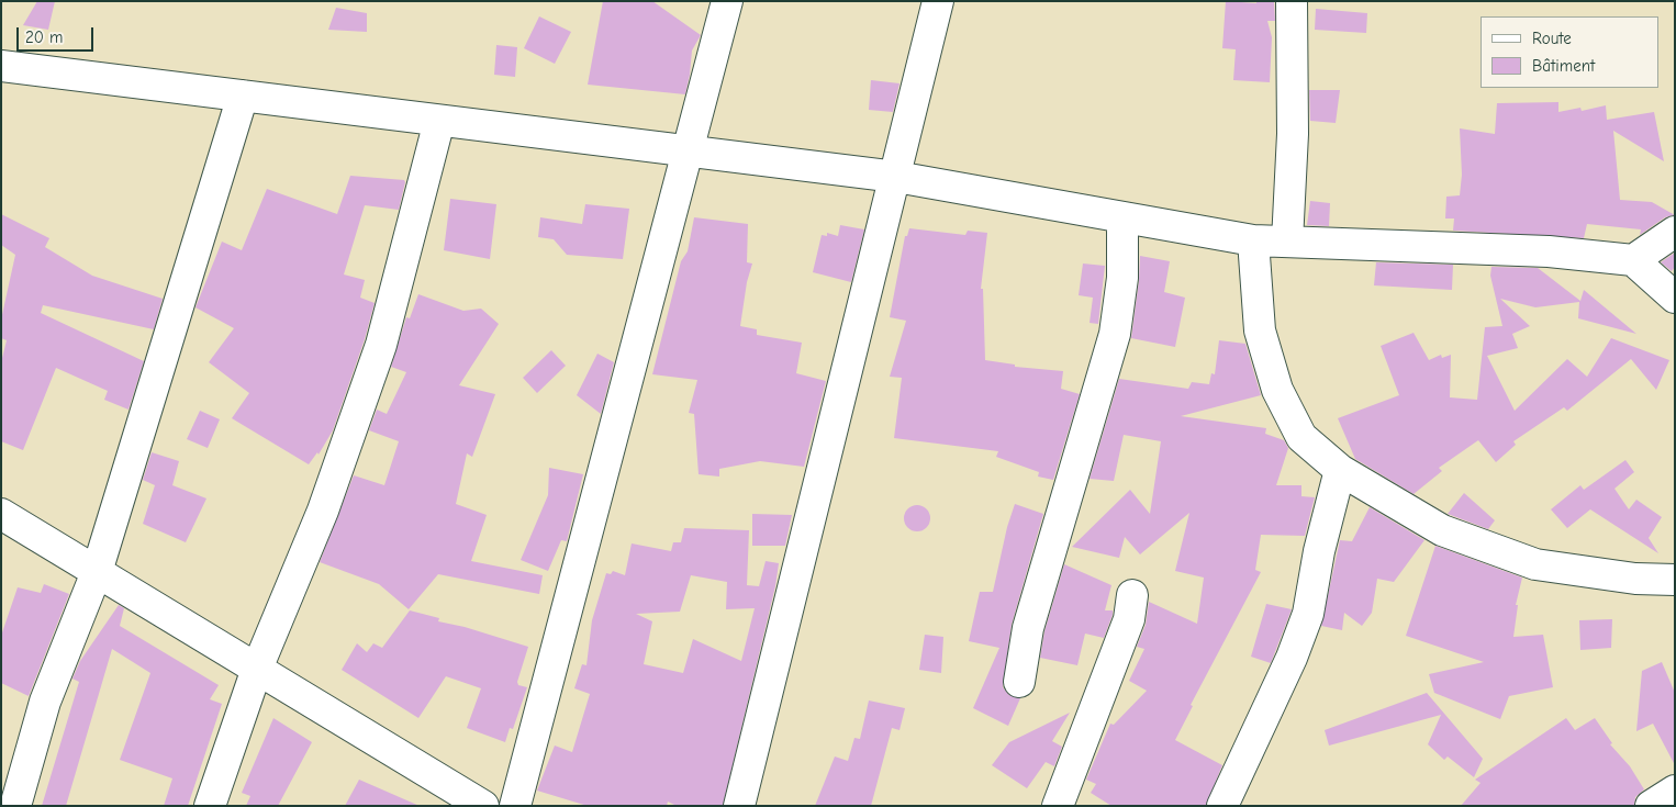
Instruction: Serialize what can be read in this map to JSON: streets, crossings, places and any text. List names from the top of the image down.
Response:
{
  "legend": ["Route", "Bâtiment"],
  "scale_bar": "20 m"
}
